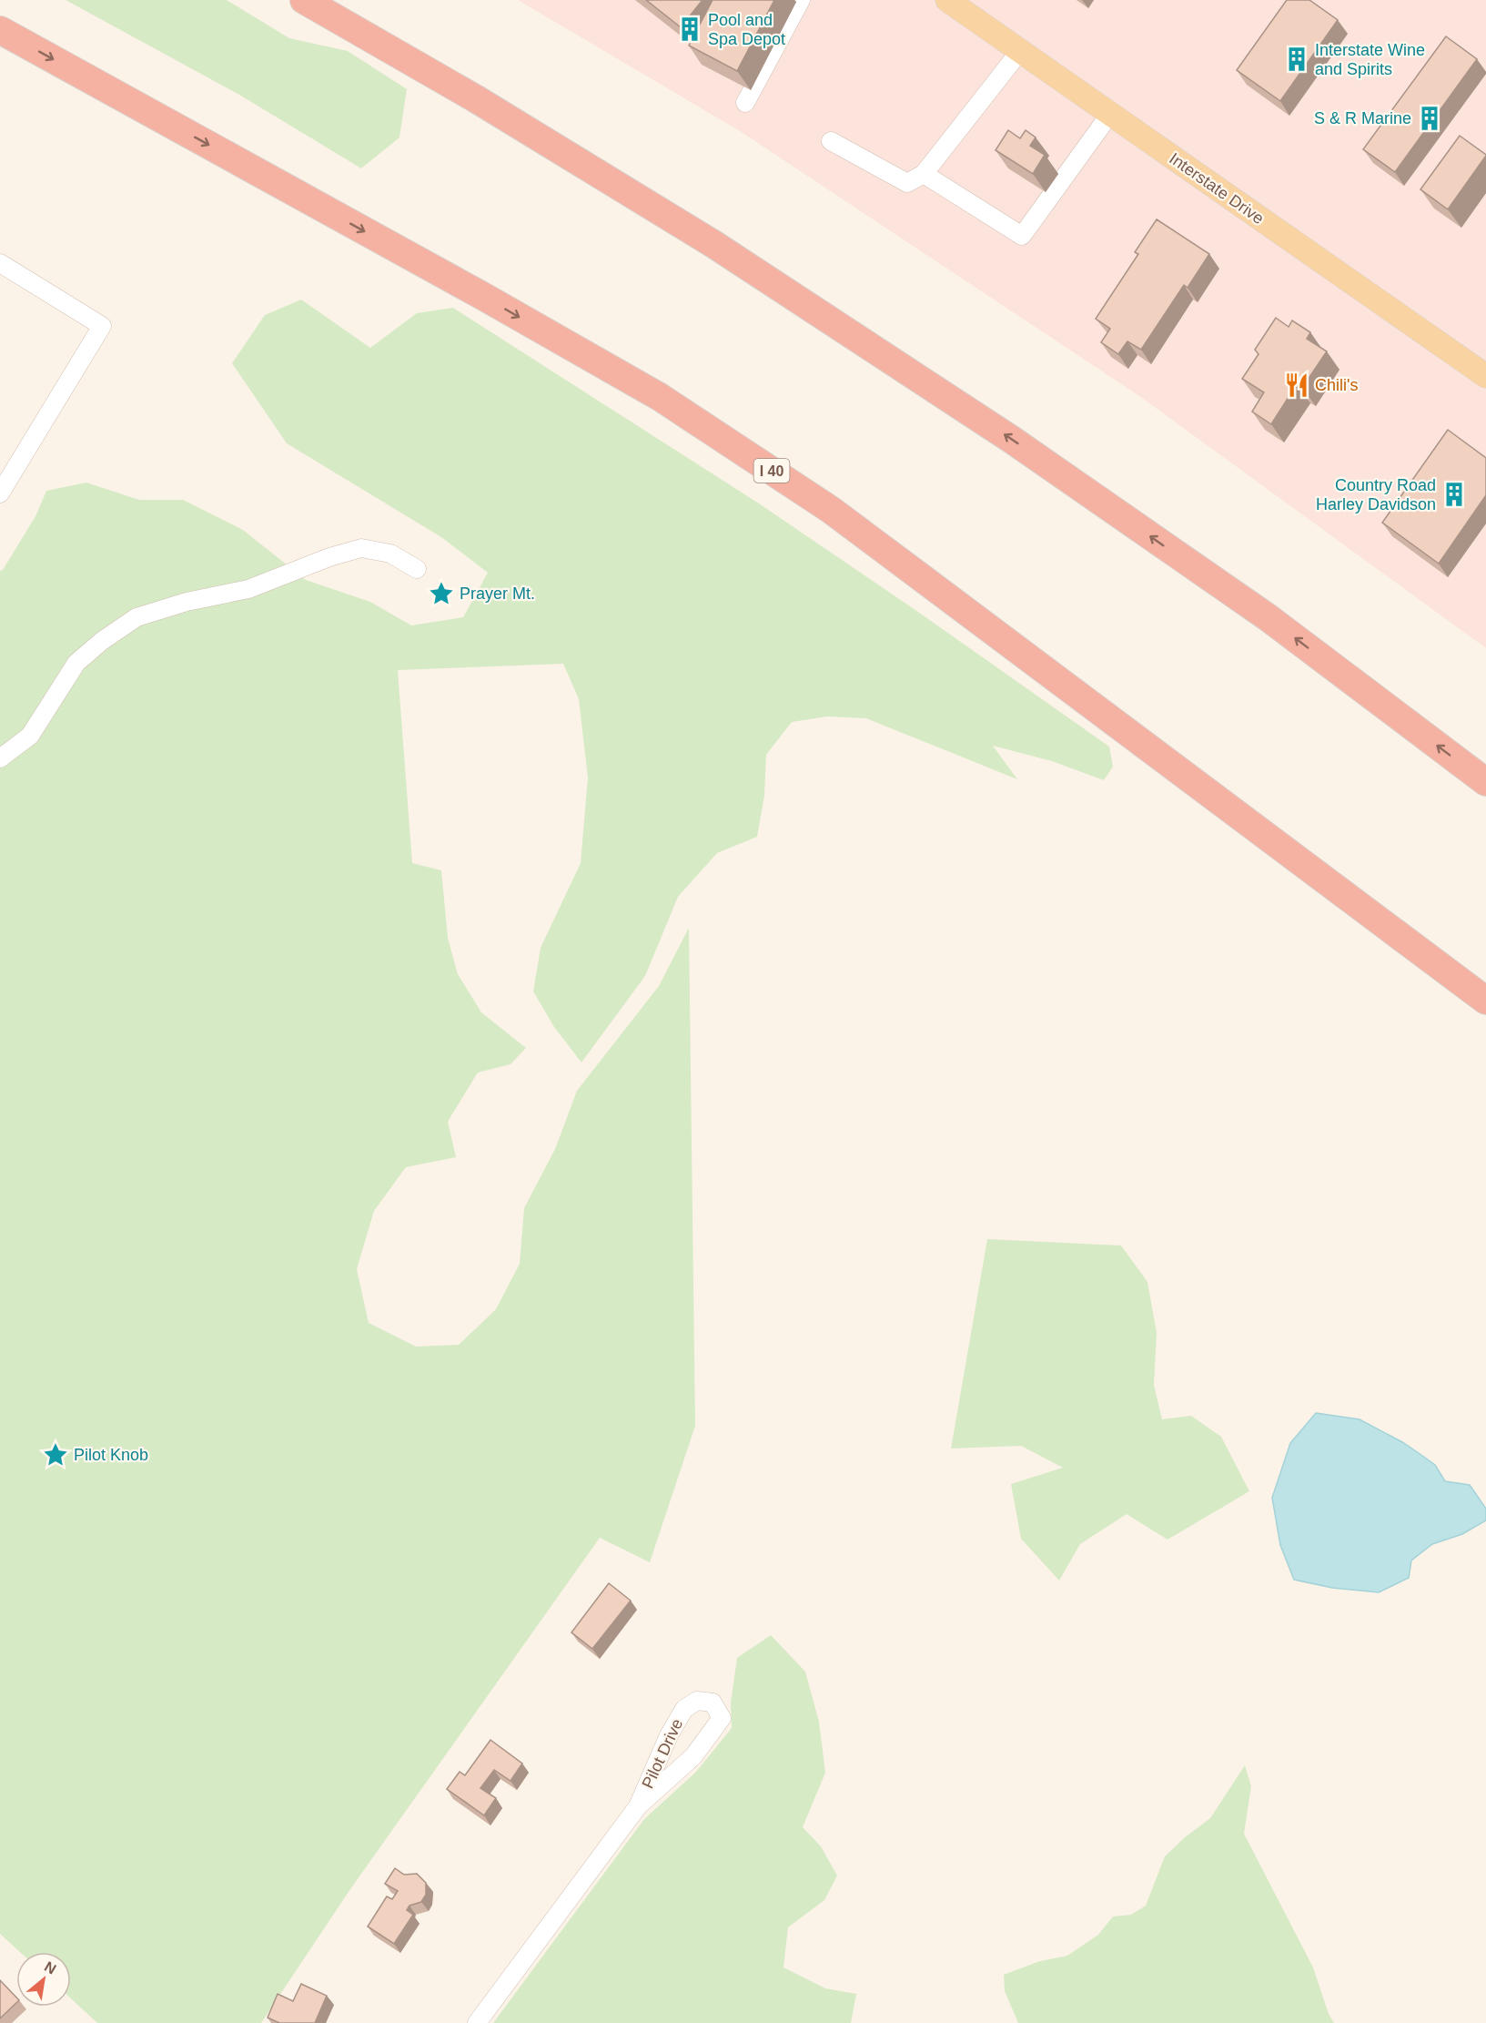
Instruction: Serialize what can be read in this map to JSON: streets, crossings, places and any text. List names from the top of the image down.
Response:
{
  "streets": {
    "highway": ["I 40"],
    "main road": ["Interstate Drive"],
    "street": ["Pilot Drive"]
  },
  "places": {
    "building": [
      "Pool and Spa Depot",
      "Interstate Wine and Spirits",
      "S & R Marine",
      "Country Road Harley Davidson"
    ],
    "restaurant": ["Chili's"],
    "place": ["Prayer Mt.", "Pilot Knob"]
  },
  "north": "top right"
}
